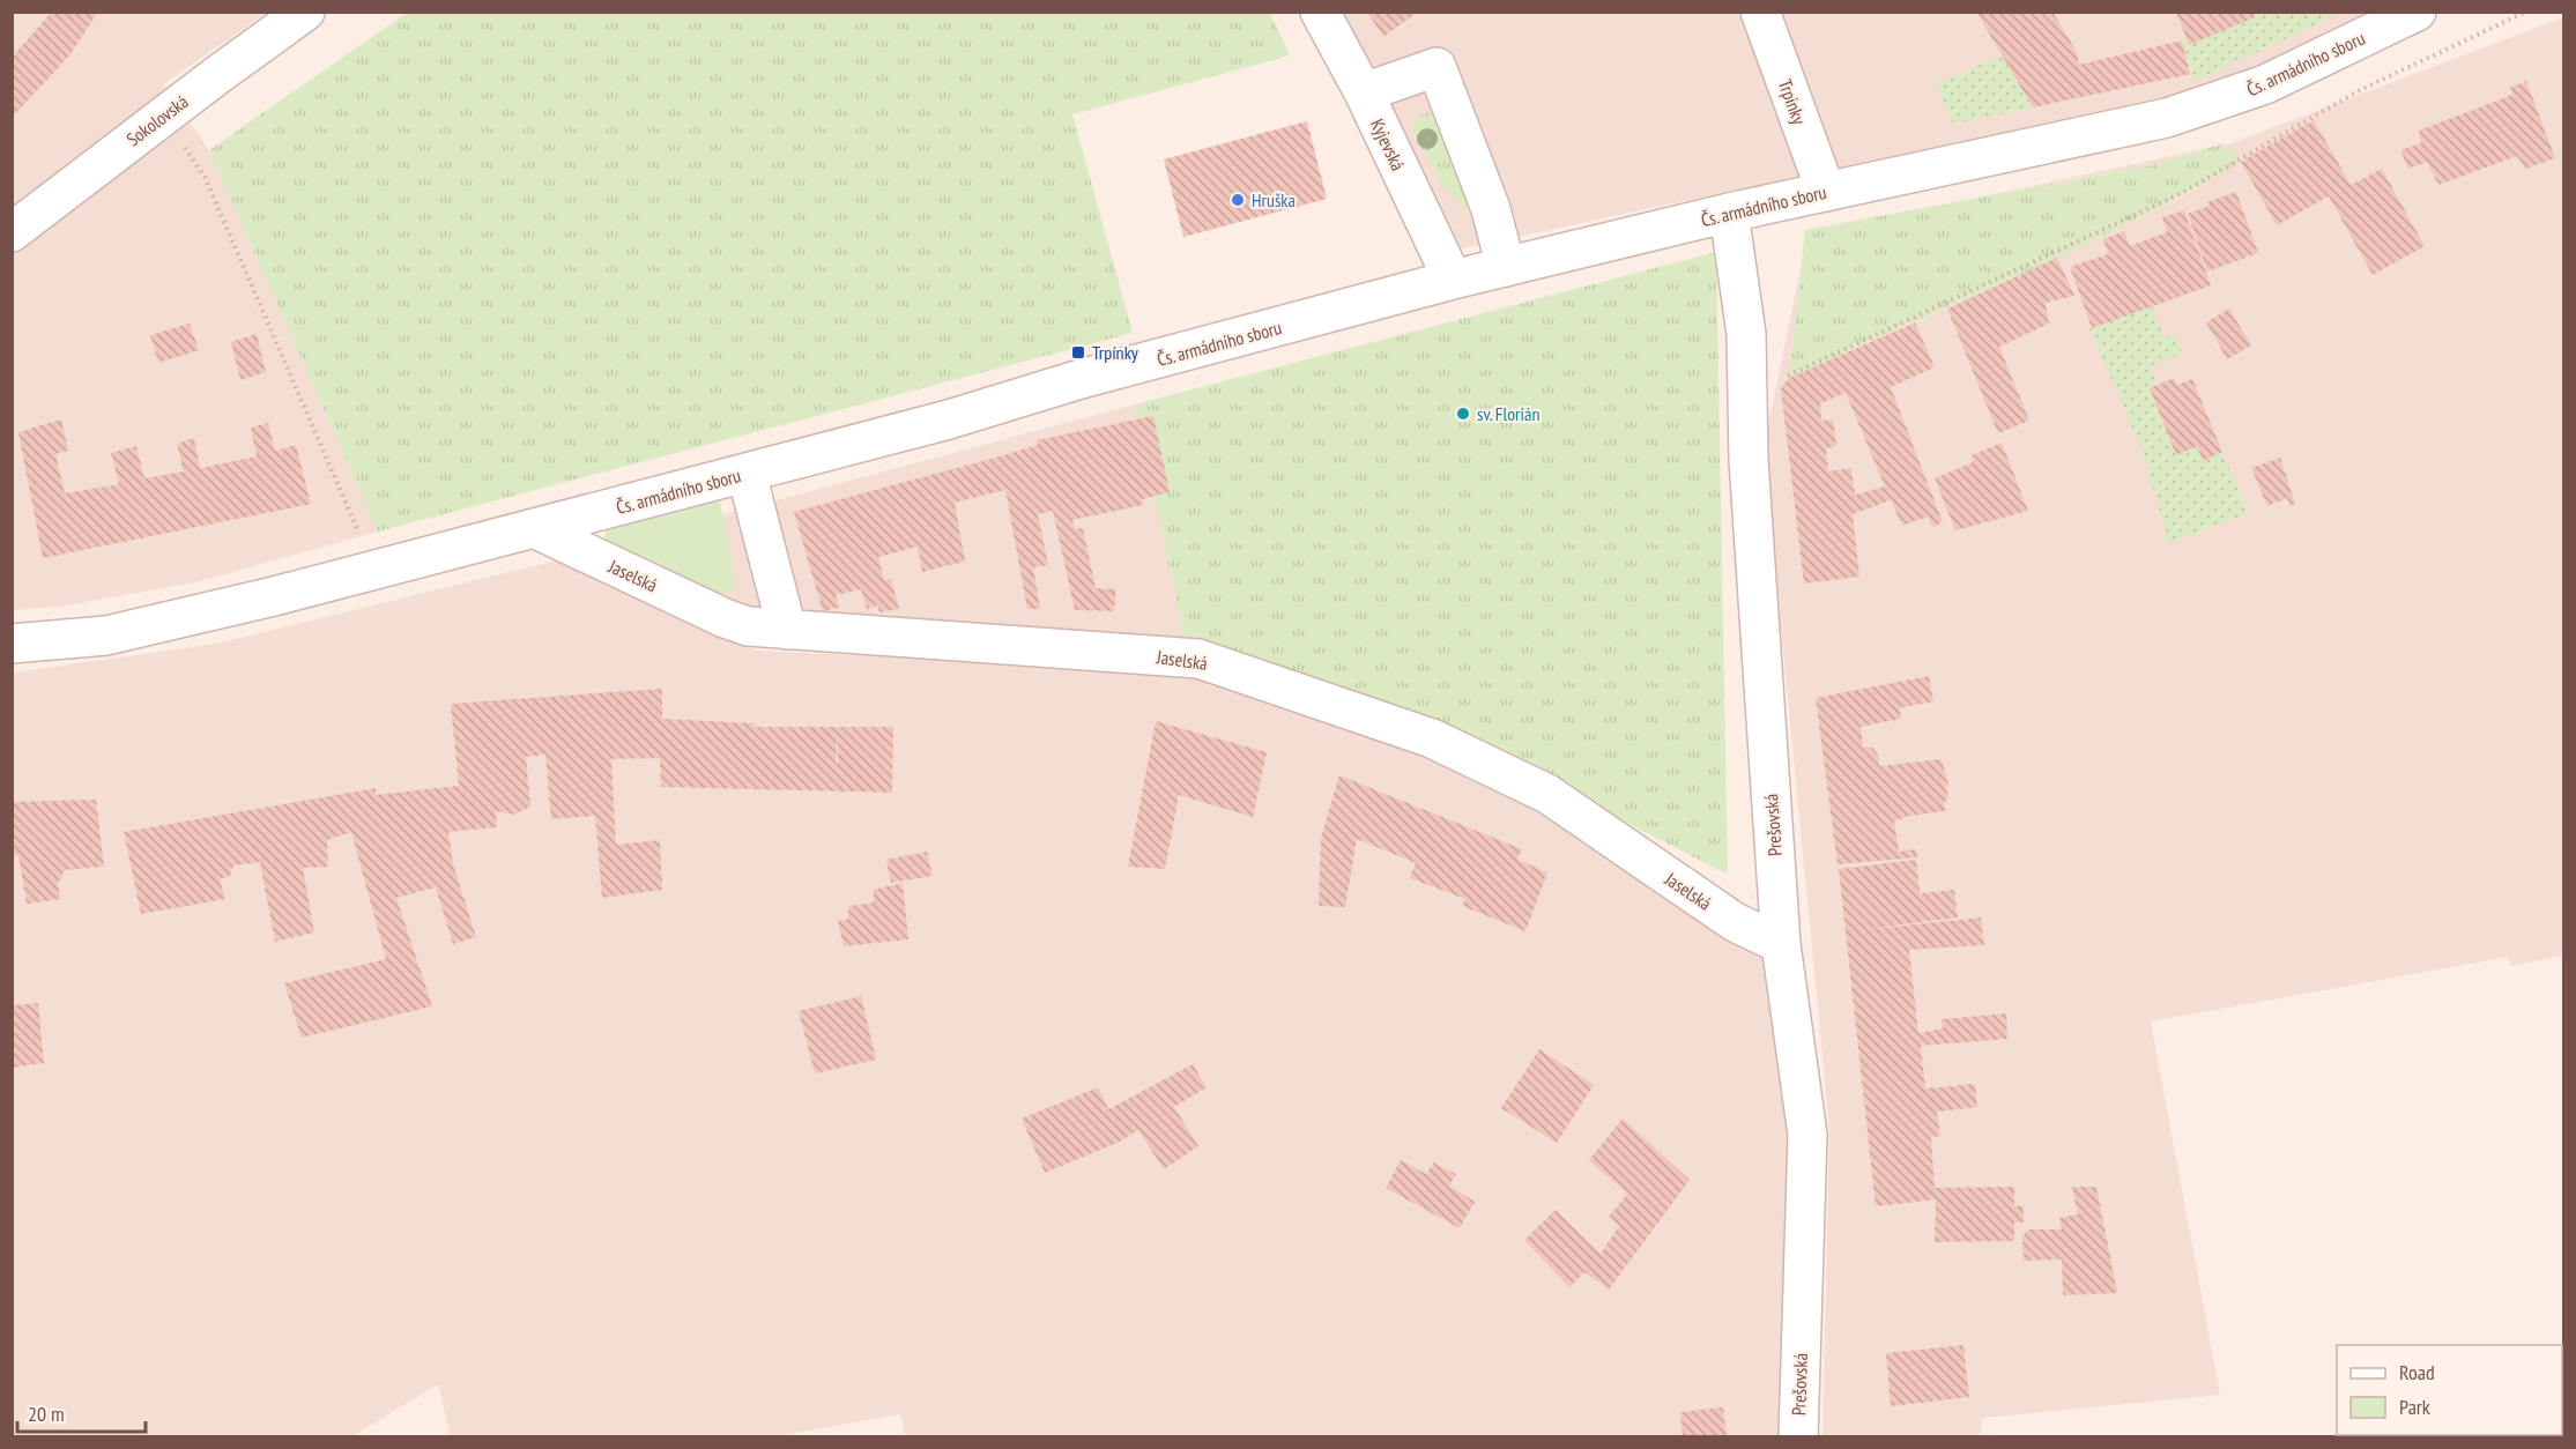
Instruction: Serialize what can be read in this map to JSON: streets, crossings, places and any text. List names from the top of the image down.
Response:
{
  "streets": {
    "street": [
      "Čs. armádního sboru",
      "Trpinky",
      "Sokolovská",
      "Kyjevská",
      "Jaselská",
      "Prešovská"
    ]
  },
  "crossings": [
    ["Čs. armádního sboru", "Trpinky"],
    ["Čs. armádního sboru", "Kyjevská"],
    ["Čs. armádního sboru", "Jaselská"],
    ["Čs. armádního sboru", "Prešovská"],
    ["Jaselská", "Prešovská"]
  ],
  "places": {
    "other": ["Hruška", "sv. Florián"],
    "transit": ["Trpínky"]
  },
  "legend": ["Road", "Park"],
  "scale_bar": "20 m"
}
